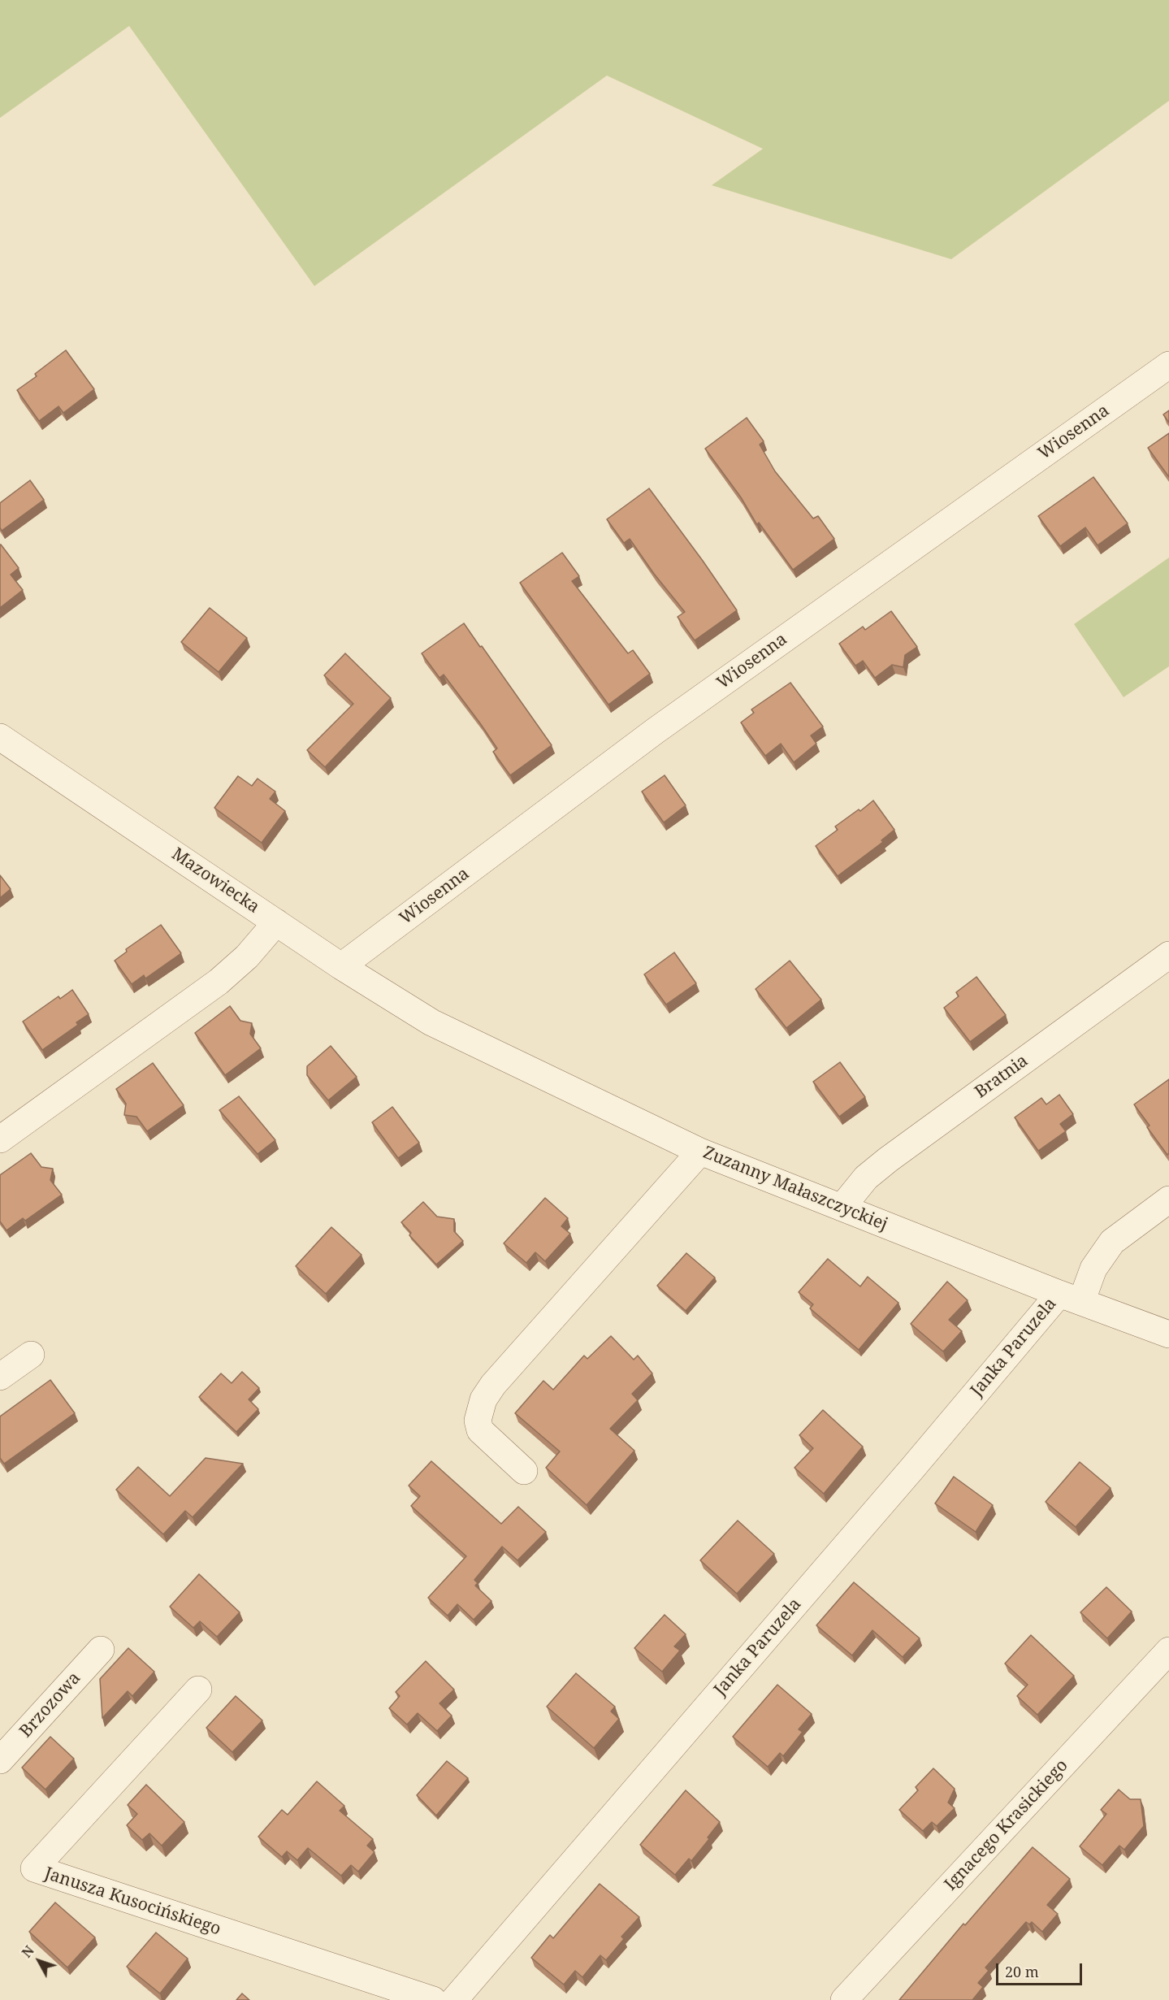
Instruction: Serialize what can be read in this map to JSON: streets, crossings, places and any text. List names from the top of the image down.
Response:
{
  "streets": {
    "street": [
      "Wiosenna",
      "Mazowiecka",
      "Bratnia",
      "Zuzanny Małaszczyckiej",
      "Janka Paruzela",
      "Brzozowa",
      "Ignacego Krasickiego",
      "Janusza Kusocińskiego"
    ]
  },
  "crossings": [
    ["Wiosenna", "Mazowiecka"],
    ["Mazowiecka", "Zuzanny Małaszczyckiej"],
    ["Bratnia", "Zuzanny Małaszczyckiej"],
    ["Zuzanny Małaszczyckiej", "Janka Paruzela"]
  ],
  "scale_bar": "20 m",
  "north": "top left"
}
